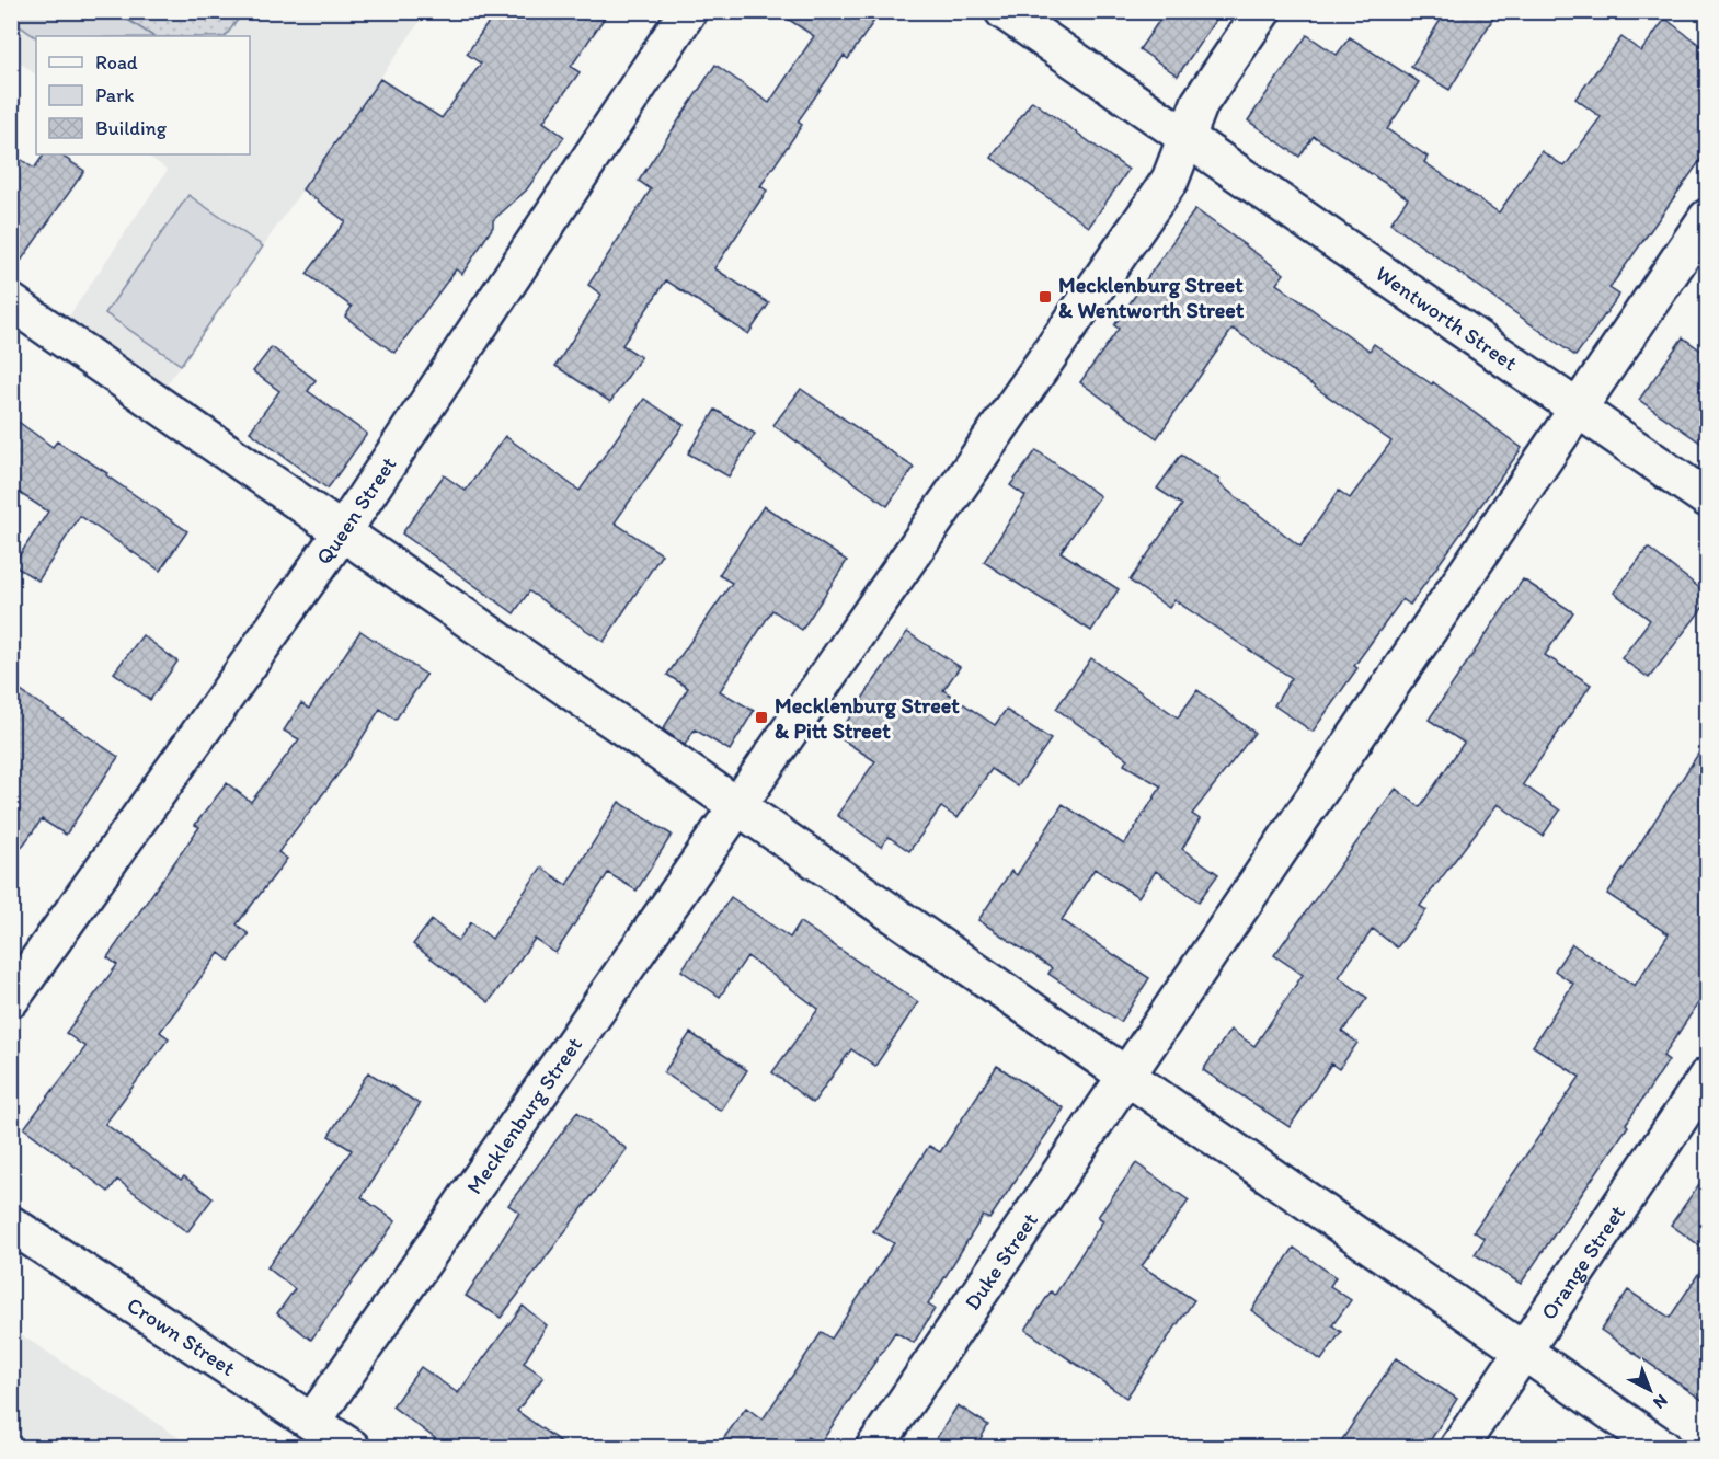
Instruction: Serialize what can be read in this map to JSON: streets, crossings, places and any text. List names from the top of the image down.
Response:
{
  "streets": {
    "street": [
      "Wentworth Street",
      "Queen Street",
      "Mecklenburg Street",
      "Duke Street",
      "Orange Street",
      "Crown Street"
    ]
  },
  "crossings": [
    ["Wentworth Street", "Mecklenburg Street"],
    ["Wentworth Street", "Duke Street"],
    ["Mecklenburg Street", "Crown Street"]
  ],
  "places": {
    "transit": ["Mecklenburg Street & Wentworth Street", "Mecklenburg Street & Pitt Street"]
  },
  "legend": ["Road", "Park", "Building"],
  "north": "bottom right"
}
